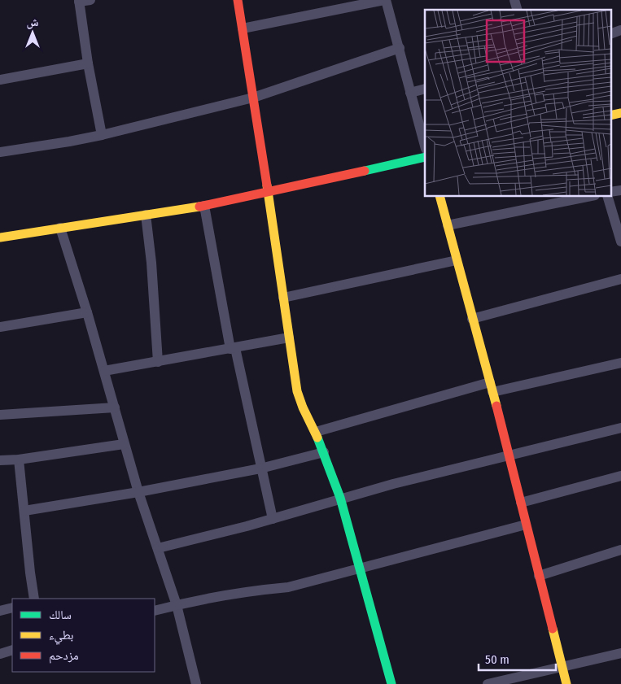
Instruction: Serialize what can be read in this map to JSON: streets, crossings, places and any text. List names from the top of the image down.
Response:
{
  "legend": ["سالك", "بطيء", "مزدحم"],
  "scale_bar": "50 m",
  "north": "top"
}
